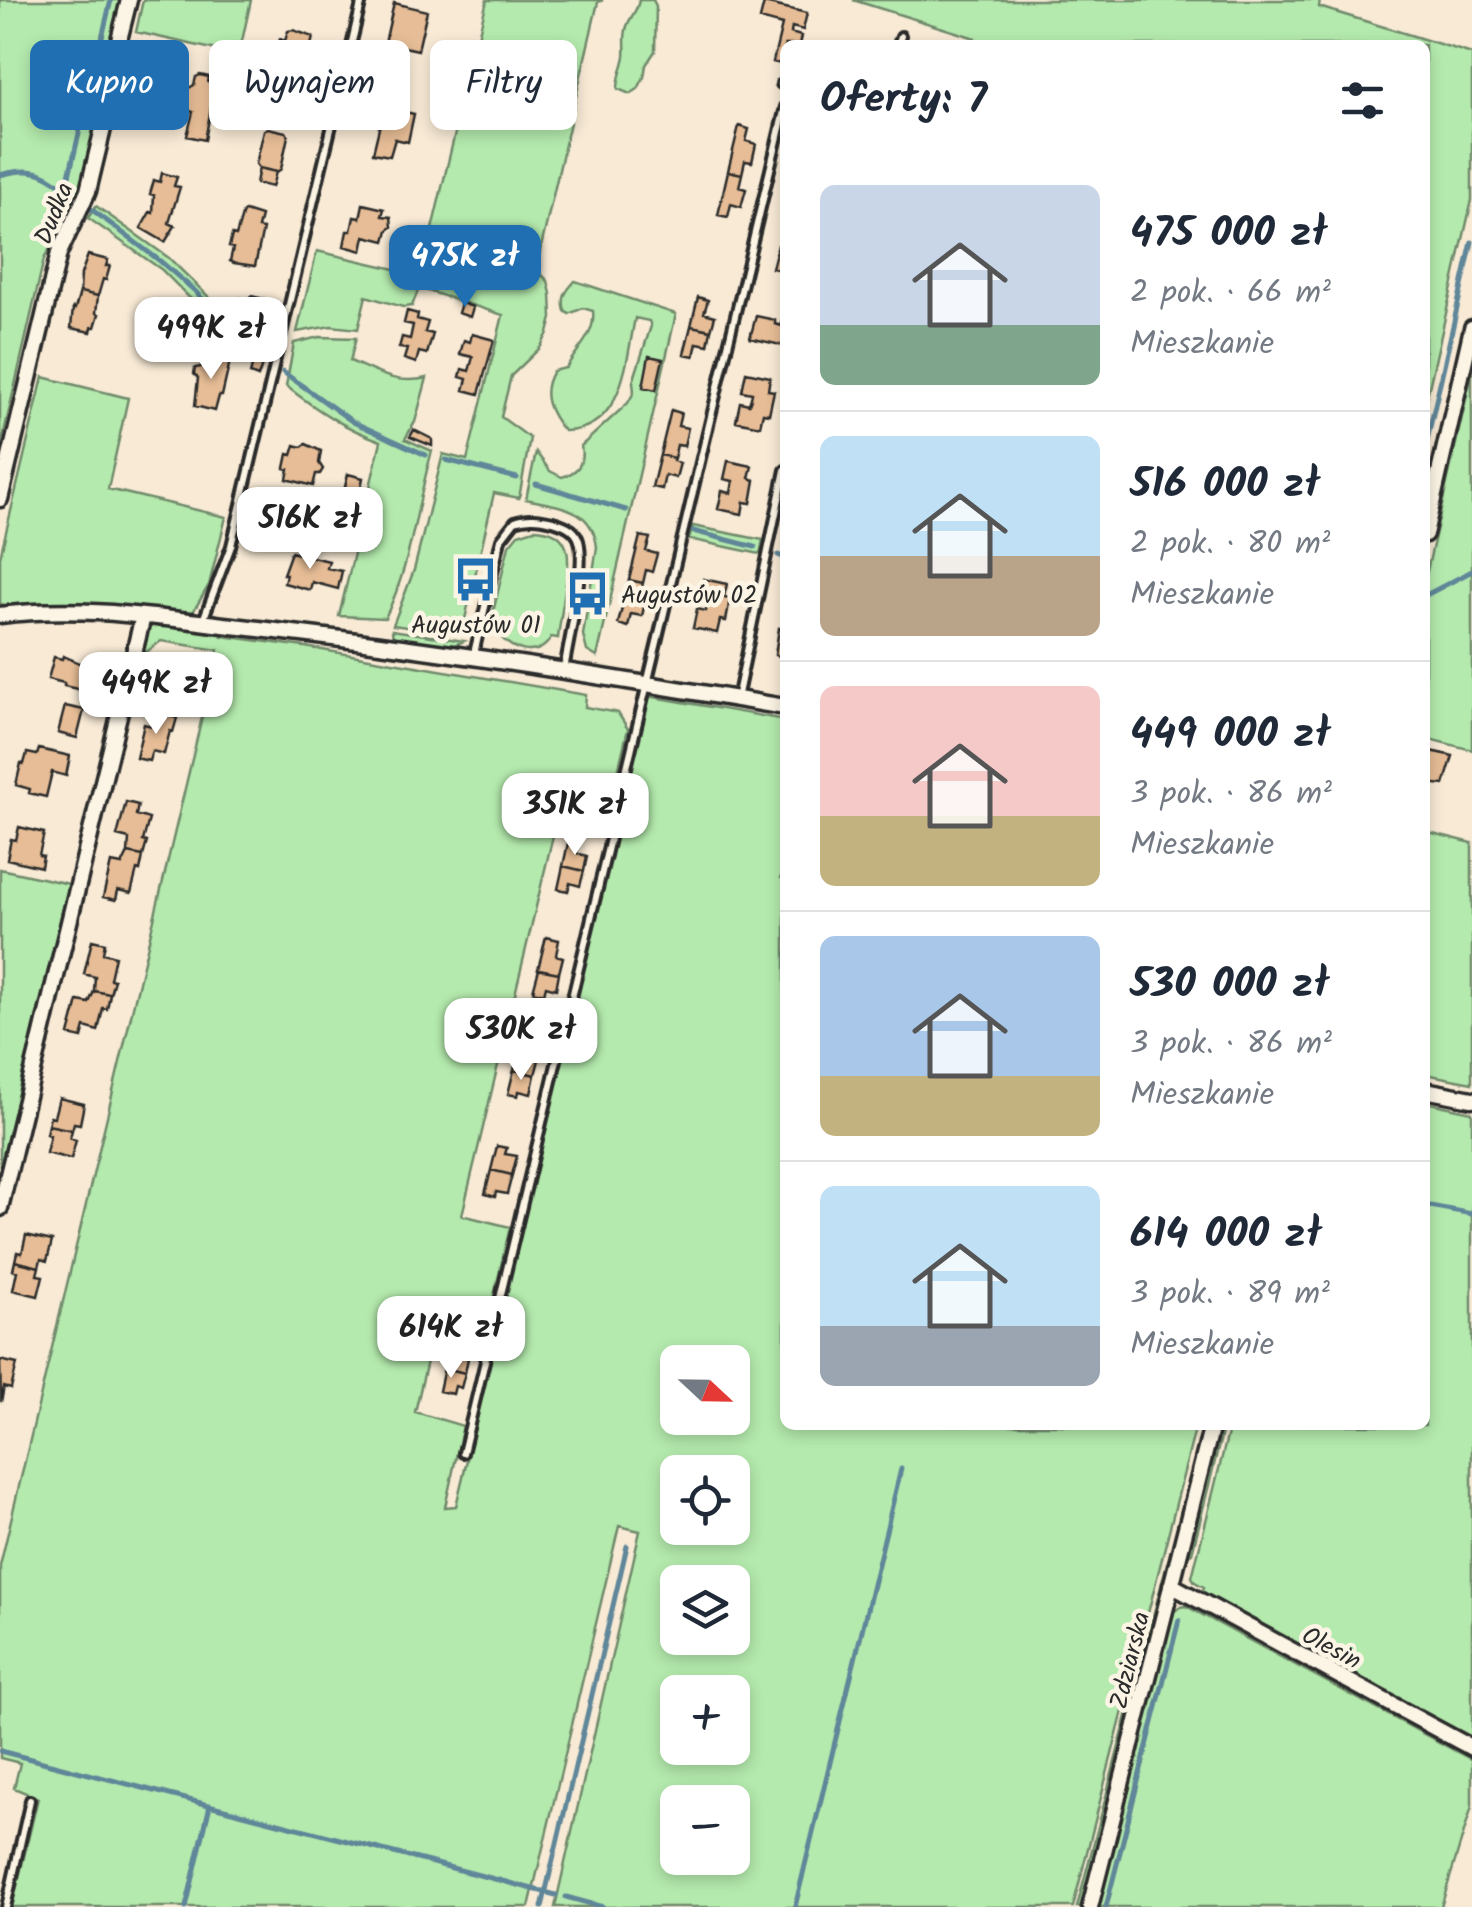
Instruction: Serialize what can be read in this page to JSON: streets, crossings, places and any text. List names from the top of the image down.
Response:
{
  "streets": {
    "street": ["Dudka", "Olesin", "Zdziarska"]
  },
  "crossings": [
    ["Olesin", "Zdziarska"]
  ],
  "places": {
    "bus stop": ["Augustów 01", "Augustów 02"]
  },
  "north": "right",
  "page": {
    "chip": ["Kupno", "Wynajem", "Filtry"],
    "heading": "Oferty: 7",
    "list": [
      {
        "name": "475 000 zł",
        "note": "2 pok. · 66 m² · Mieszkanie"
      },
      {
        "name": "516 000 zł",
        "note": "2 pok. · 80 m² · Mieszkanie"
      },
      {
        "name": "449 000 zł",
        "note": "3 pok. · 86 m² · Mieszkanie"
      },
      {
        "name": "530 000 zł",
        "note": "3 pok. · 86 m² · Mieszkanie"
      },
      {
        "name": "614 000 zł",
        "note": "3 pok. · 89 m² · Mieszkanie"
      }
    ],
    "price": [
      "475K zł",
      "499K zł",
      "516K zł",
      "449K zł",
      "351K zł",
      "530K zł",
      "614K zł"
    ],
    "map_buttons": ["+", "−"]
  }
}
